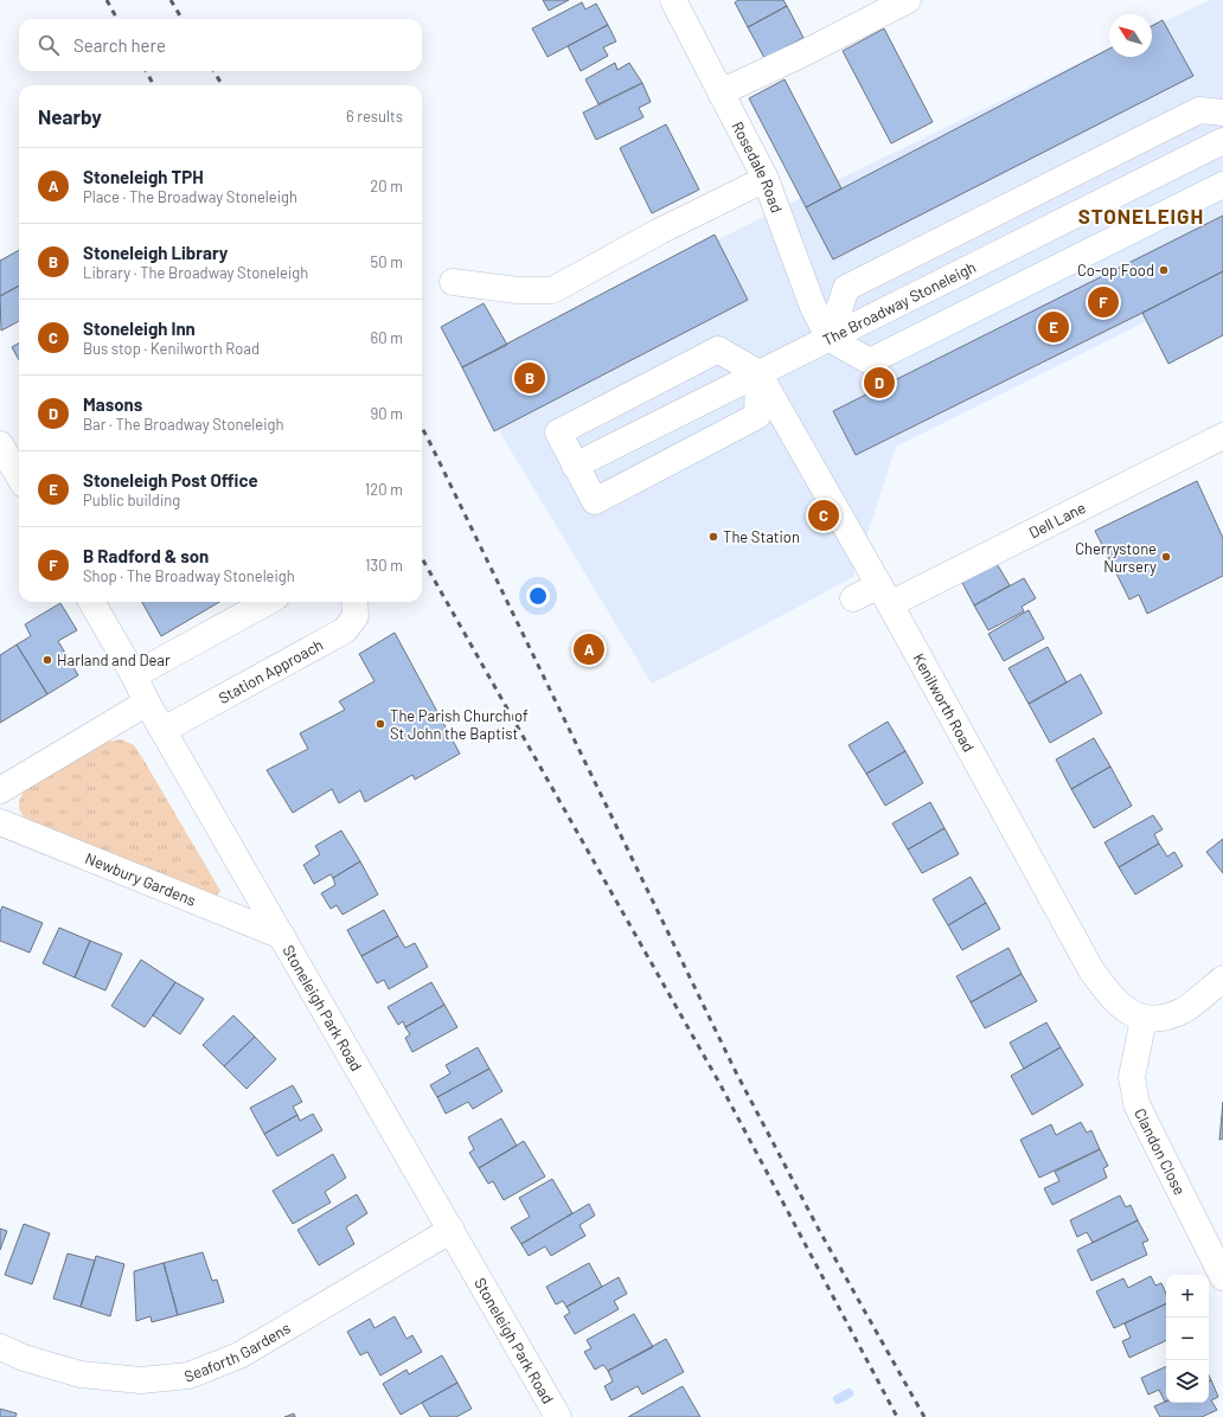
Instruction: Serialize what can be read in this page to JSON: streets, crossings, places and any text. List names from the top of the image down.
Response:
{
  "streets": {
    "street": [
      "Rosedale Road",
      "The Broadway Stoneleigh",
      "Dell Lane",
      "Station Approach",
      "Kenilworth Road",
      "Newbury Gardens",
      "Stoneleigh Park Road",
      "Clandon Close",
      "Seaforth Gardens"
    ]
  },
  "crossings": [
    ["Rosedale Road", "The Broadway Stoneleigh"],
    ["The Broadway Stoneleigh", "Kenilworth Road"],
    ["Dell Lane", "Kenilworth Road"],
    ["Station Approach", "Stoneleigh Park Road"],
    ["Kenilworth Road", "Clandon Close"],
    ["Newbury Gardens", "Stoneleigh Park Road"],
    ["Stoneleigh Park Road", "Seaforth Gardens"]
  ],
  "districts": ["STONELEIGH"],
  "places": [
    "Co-op Food",
    "The Station",
    "Cherrystone Nursery",
    "Harland and Dear",
    "The Parish Church of St John the Baptist"
  ],
  "north": "top left",
  "page": {
    "search": "Search here",
    "heading": ["Nearby", "6 results"],
    "list": [
      {
        "mark": "A",
        "name": "Stoneleigh TPH",
        "note": "Place · The Broadway Stoneleigh",
        "value": "20 m"
      },
      {
        "mark": "B",
        "name": "Stoneleigh Library",
        "note": "Library · The Broadway Stoneleigh",
        "value": "50 m"
      },
      {
        "mark": "C",
        "name": "Stoneleigh Inn",
        "note": "Bus stop · Kenilworth Road",
        "value": "60 m"
      },
      {
        "mark": "D",
        "name": "Masons",
        "note": "Bar · The Broadway Stoneleigh",
        "value": "90 m"
      },
      {
        "mark": "E",
        "name": "Stoneleigh Post Office",
        "note": "Public building",
        "value": "120 m"
      },
      {
        "mark": "F",
        "name": "B Radford & son",
        "note": "Shop · The Broadway Stoneleigh",
        "value": "130 m"
      }
    ],
    "pins": [
      "F",
      "E",
      "B",
      "D",
      "C",
      "A"
    ],
    "map_buttons": ["+", "−"]
  }
}
